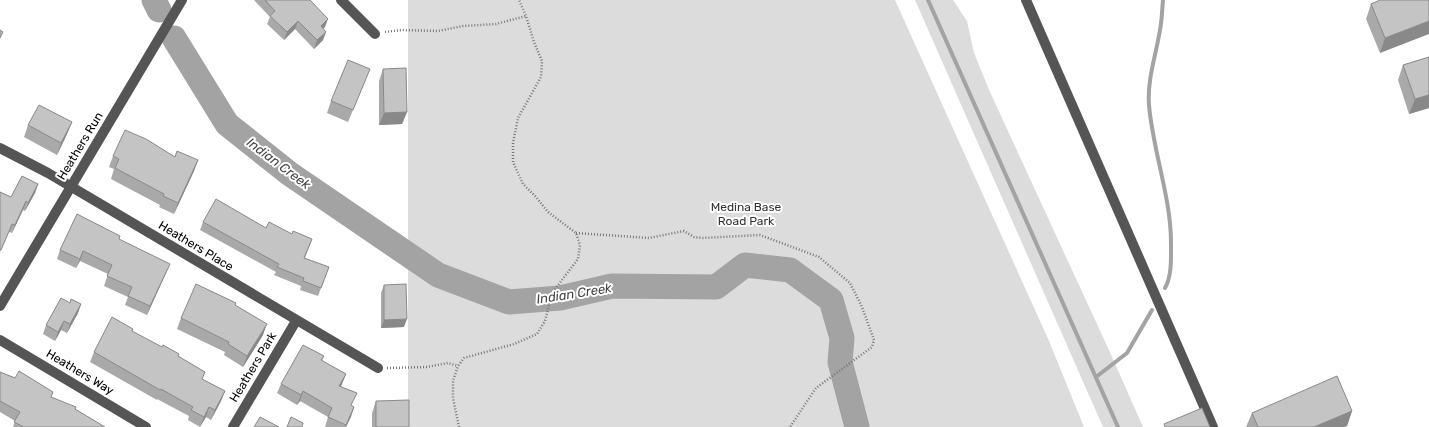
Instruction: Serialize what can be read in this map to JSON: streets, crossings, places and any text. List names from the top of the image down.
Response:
{
  "streets": {
    "street": [
      "Heathers Run",
      "Heathers Place",
      "Heathers Park",
      "Heathers Way"
    ]
  },
  "crossings": [
    ["Heathers Run", "Heathers Place"],
    ["Heathers Place", "Heathers Park"]
  ],
  "water": ["Indian Creek"],
  "parks": ["Medina Base Road Park"]
}
